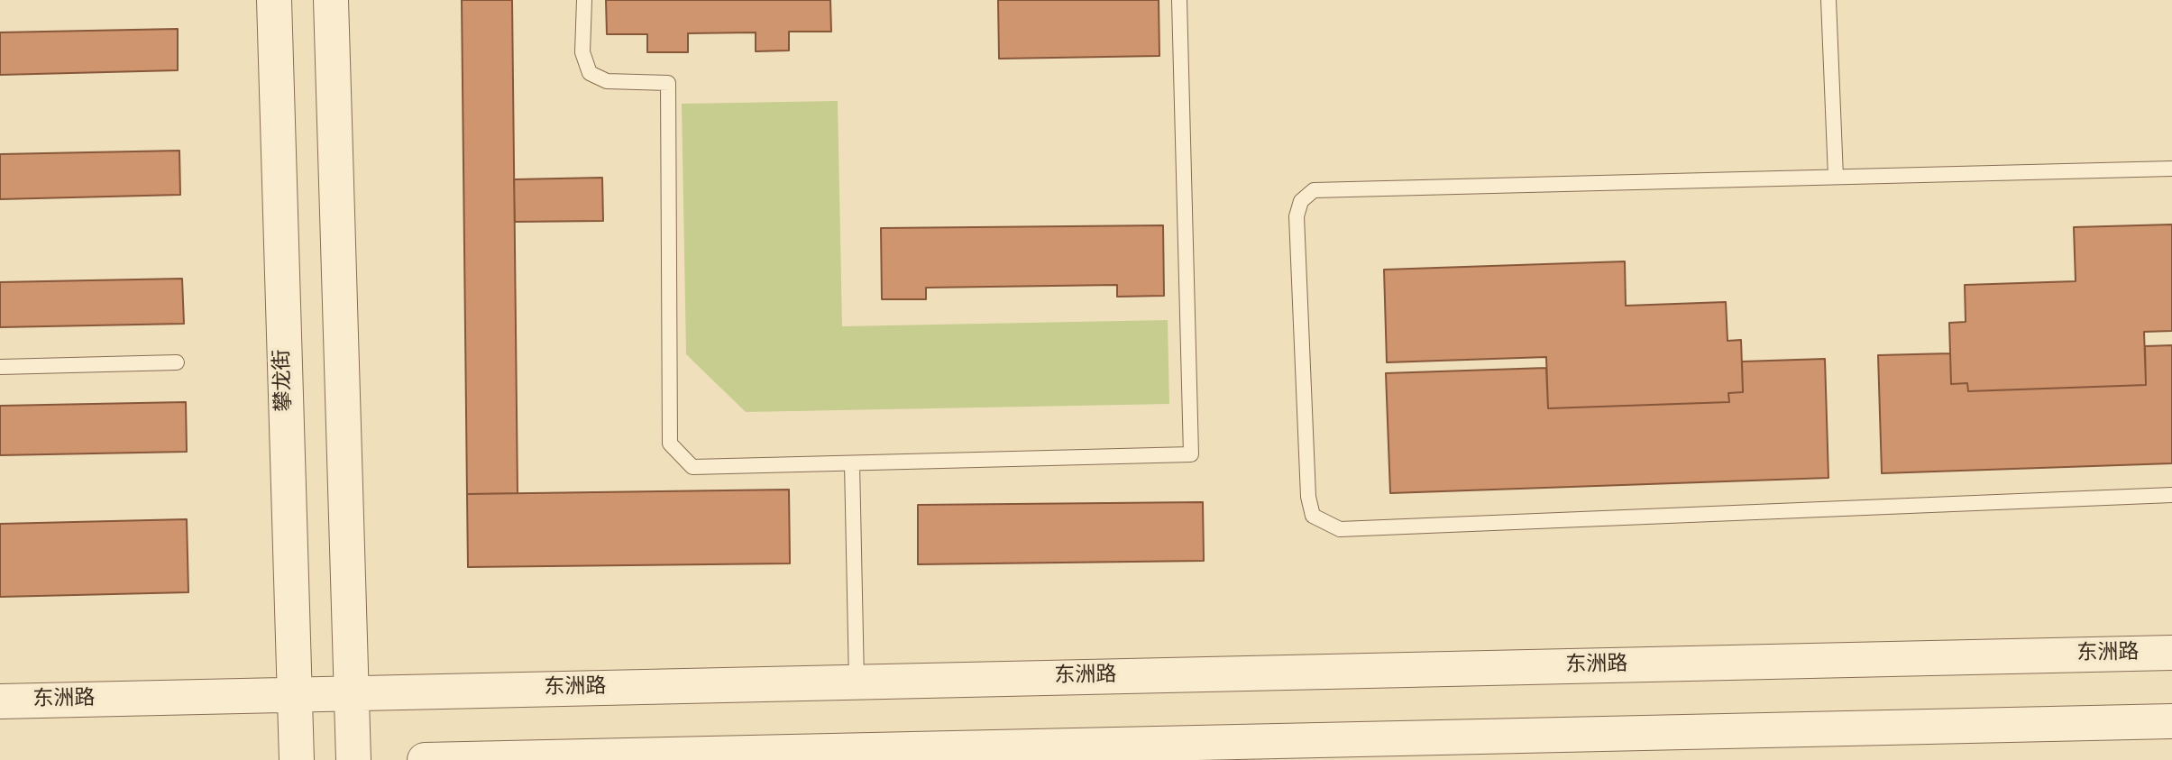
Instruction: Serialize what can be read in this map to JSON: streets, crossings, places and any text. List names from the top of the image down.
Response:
{
  "streets": {
    "street": ["攀龙街", "东洲路"]
  },
  "crossings": [
    ["攀龙街", "东洲路"]
  ]
}
